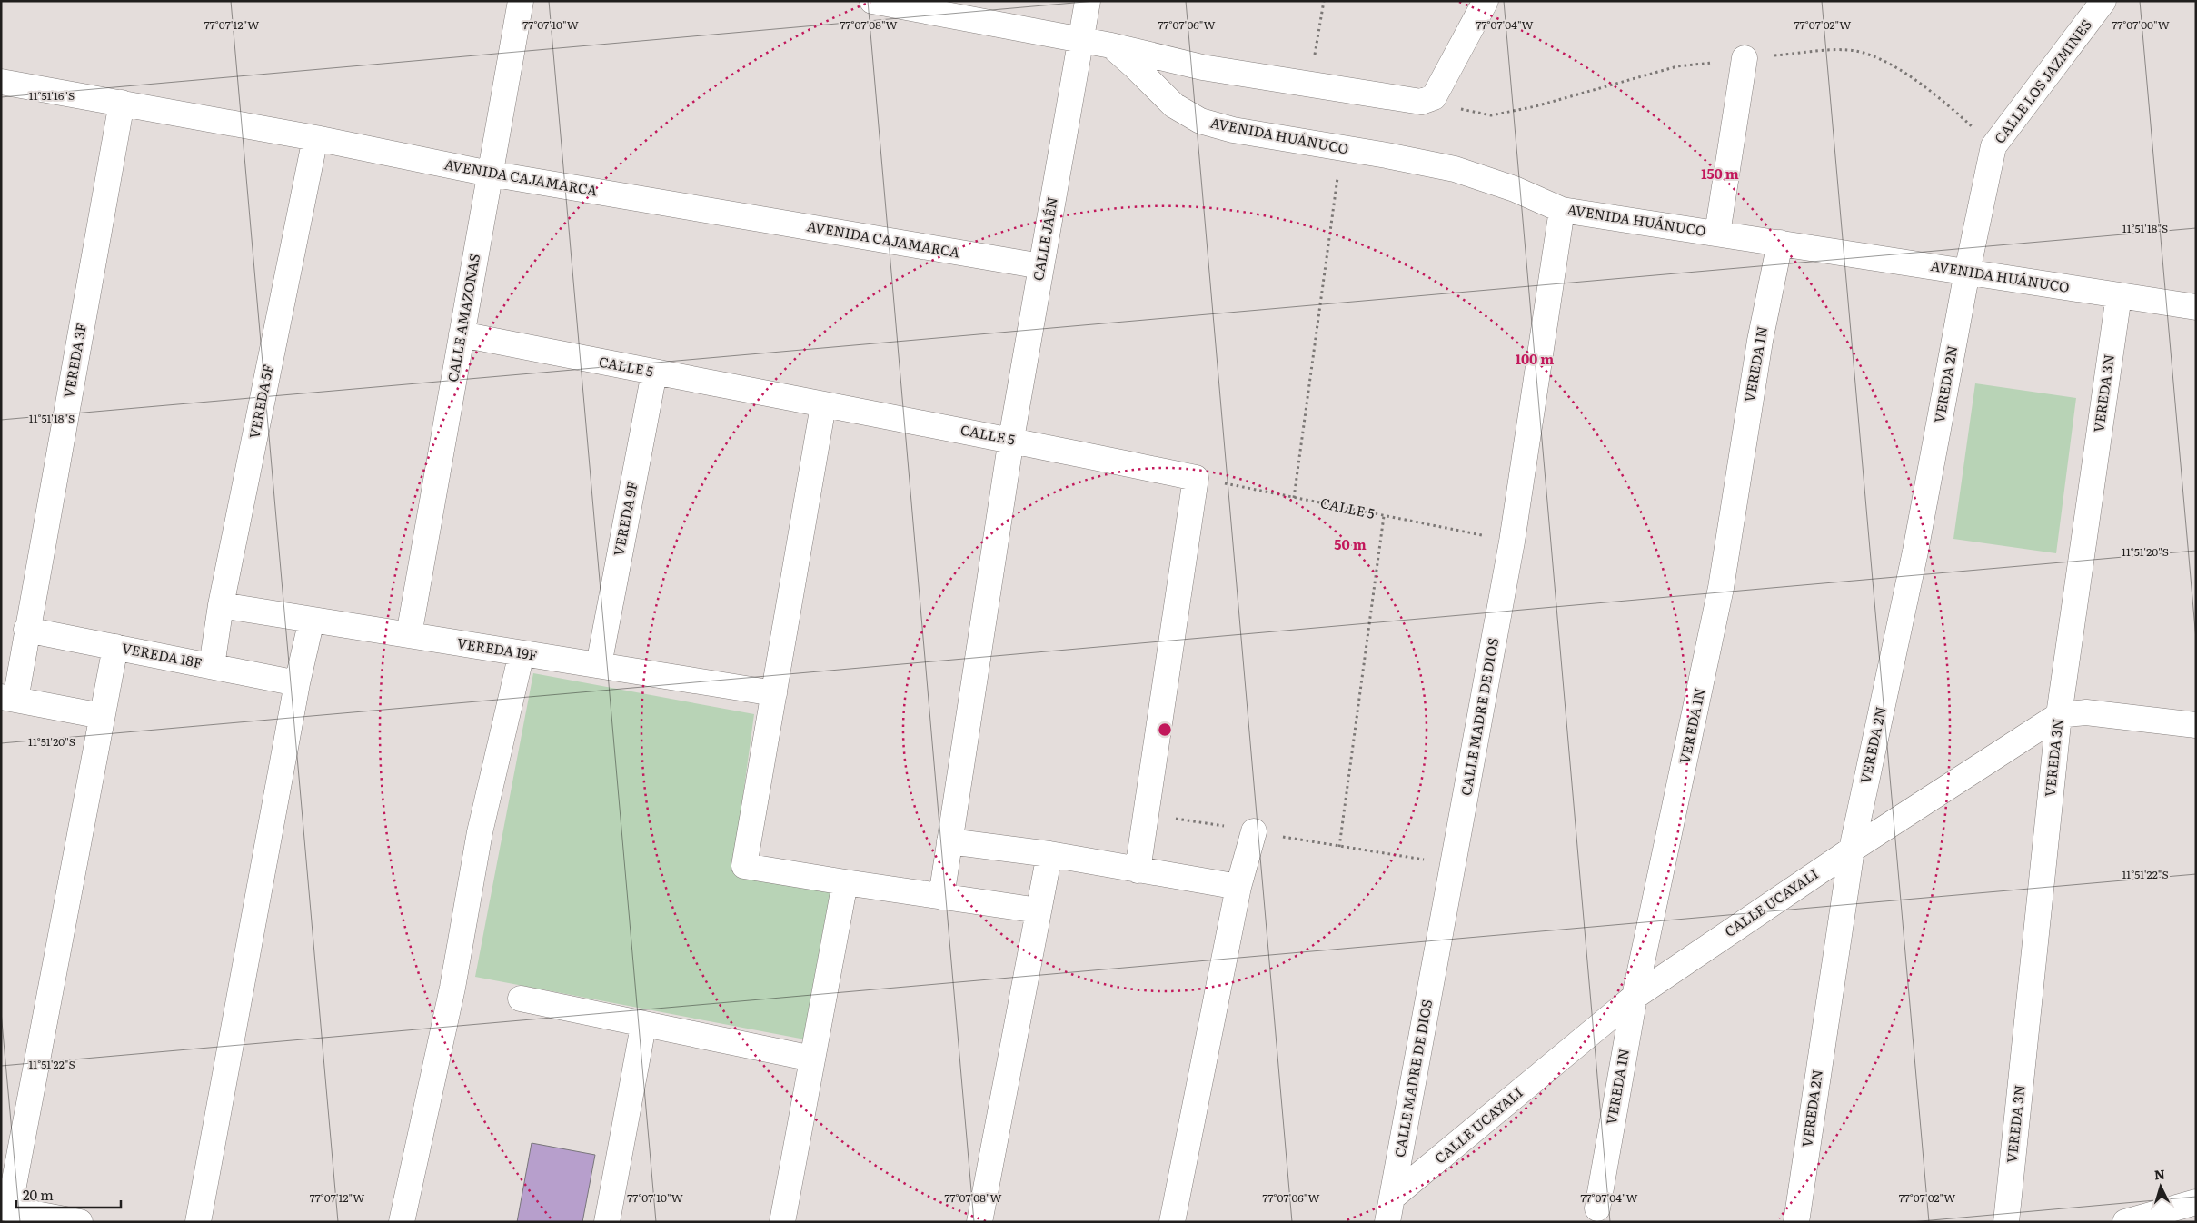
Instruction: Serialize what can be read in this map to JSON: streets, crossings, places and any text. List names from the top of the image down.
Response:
{
  "streets": {
    "street": [
      "CALLE LOS JAZMINES",
      "AVENIDA HUÁNUCO",
      "AVENIDA CAJAMARCA",
      "CALLE JAÉN",
      "CALLE AMAZONAS",
      "VEREDA 3F",
      "VEREDA 1N",
      "CALLE 5",
      "VEREDA 2N",
      "VEREDA 3N",
      "VEREDA 5F",
      "VEREDA 9F",
      "VEREDA 19F",
      "VEREDA 18F",
      "CALLE MADRE DE DIOS",
      "CALLE UCAYALI"
    ]
  },
  "crossings": [
    ["CALLE LOS JAZMINES", "AVENIDA HUÁNUCO"],
    ["CALLE LOS JAZMINES", "VEREDA 2N"],
    ["AVENIDA HUÁNUCO", "VEREDA 1N"],
    ["AVENIDA HUÁNUCO", "VEREDA 2N"],
    ["AVENIDA HUÁNUCO", "VEREDA 3N"],
    ["AVENIDA HUÁNUCO", "CALLE MADRE DE DIOS"],
    ["AVENIDA CAJAMARCA", "CALLE JAÉN"],
    ["AVENIDA CAJAMARCA", "CALLE AMAZONAS"],
    ["AVENIDA CAJAMARCA", "VEREDA 3F"],
    ["AVENIDA CAJAMARCA", "VEREDA 5F"],
    ["CALLE JAÉN", "CALLE 5"],
    ["CALLE AMAZONAS", "CALLE 5"],
    ["CALLE AMAZONAS", "VEREDA 19F"],
    ["VEREDA 3F", "VEREDA 18F"],
    ["VEREDA 1N", "CALLE UCAYALI"],
    ["CALLE 5", "VEREDA 9F"],
    ["CALLE 5", "CALLE MADRE DE DIOS"],
    ["VEREDA 2N", "CALLE UCAYALI"],
    ["VEREDA 3N", "CALLE UCAYALI"],
    ["VEREDA 5F", "VEREDA 19F"],
    ["VEREDA 5F", "VEREDA 18F"],
    ["VEREDA 9F", "VEREDA 19F"],
    ["CALLE MADRE DE DIOS", "CALLE UCAYALI"]
  ],
  "scale_bar": "20 m",
  "north": "top",
  "coordinates": [
    "77°07'12\"W",
    "77°07'10\"W",
    "77°07'08\"W",
    "77°07'06\"W",
    "77°07'04\"W",
    "77°07'02\"W",
    "77°07'00\"W",
    "11°51'16\"S",
    "11°51'18\"S",
    "11°51'20\"S",
    "11°51'22\"S"
  ],
  "rings": ["150 m", "100 m", "50 m"]
}
